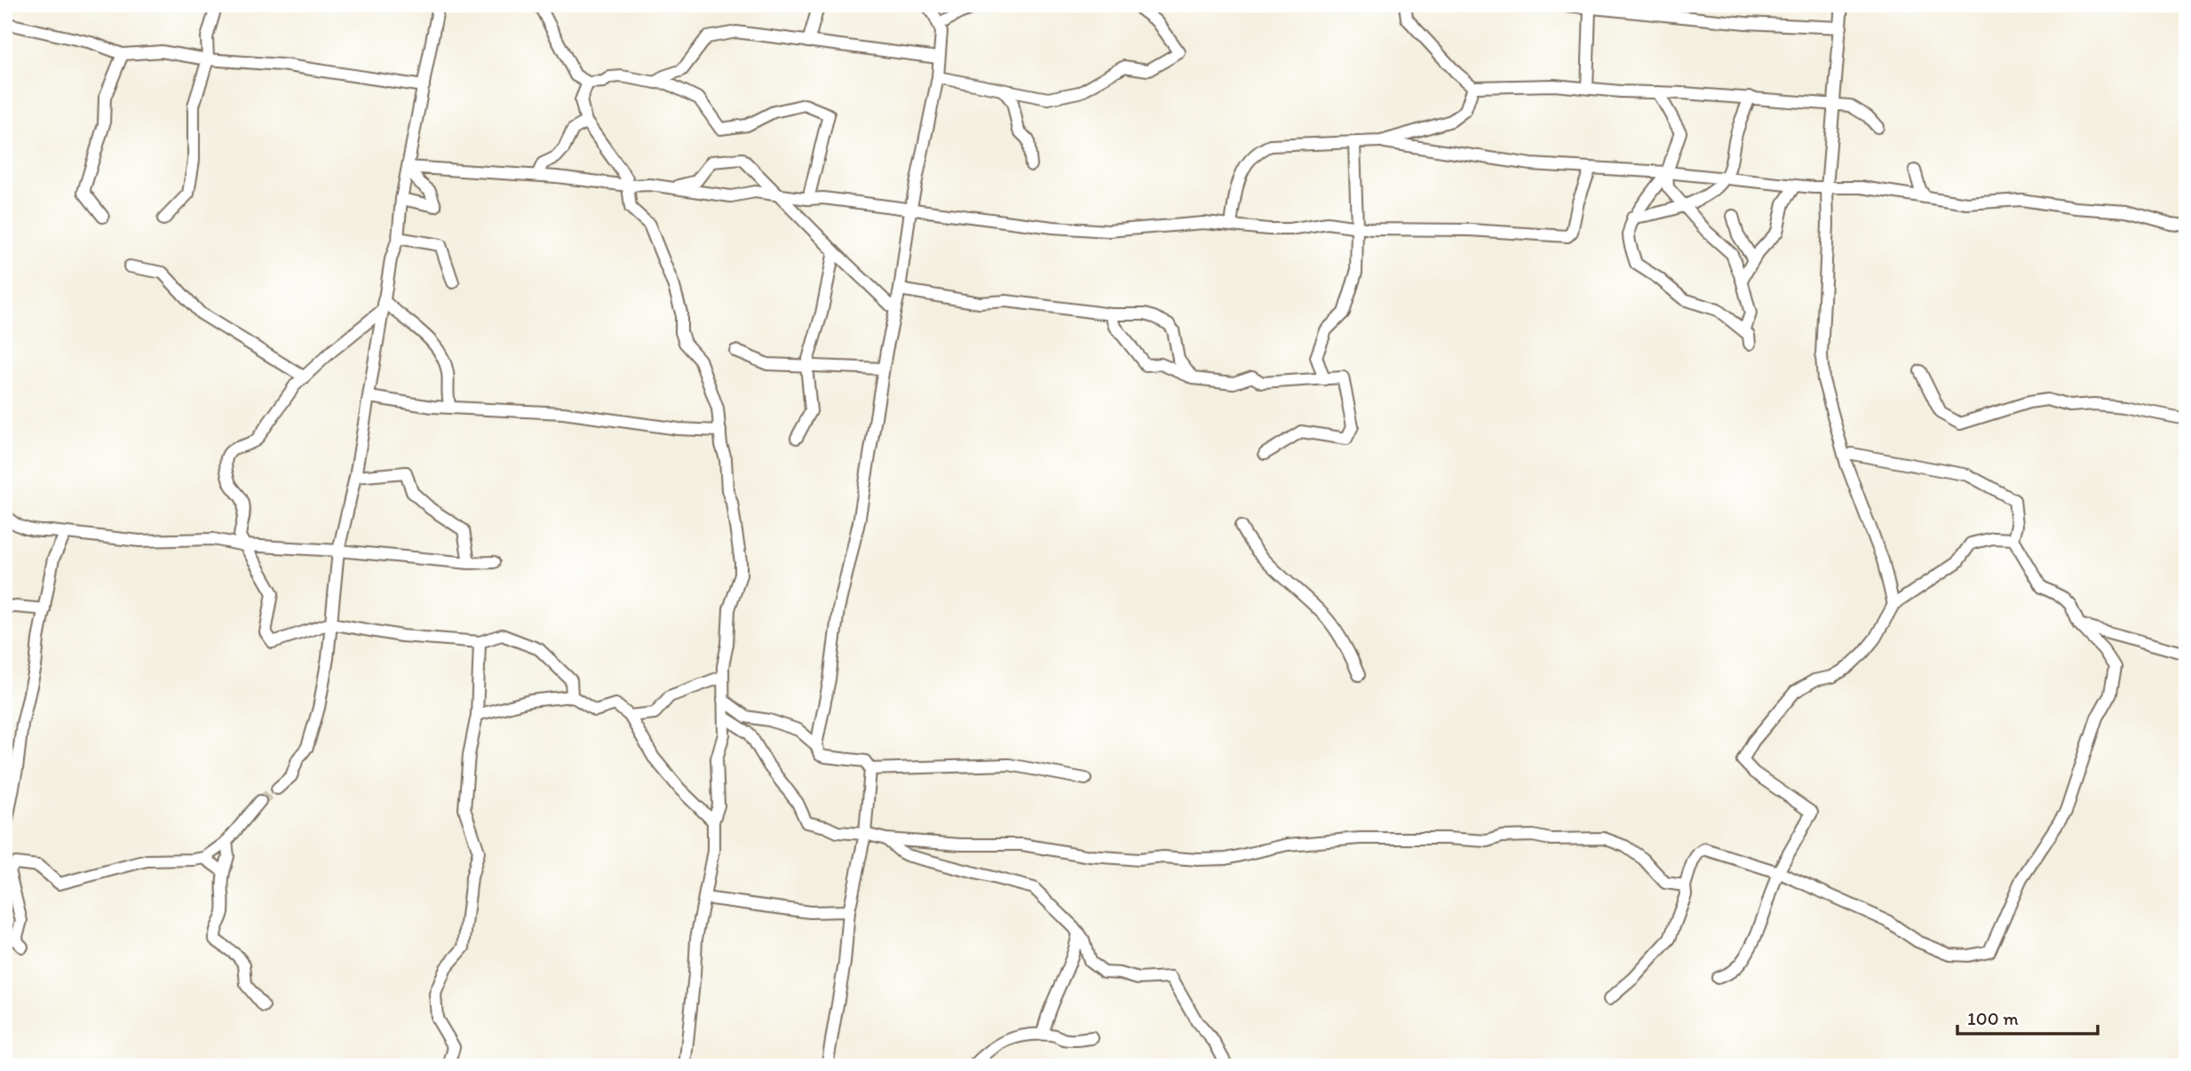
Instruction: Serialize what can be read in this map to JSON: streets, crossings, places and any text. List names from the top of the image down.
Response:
{
  "scale_bar": "100 m"
}
